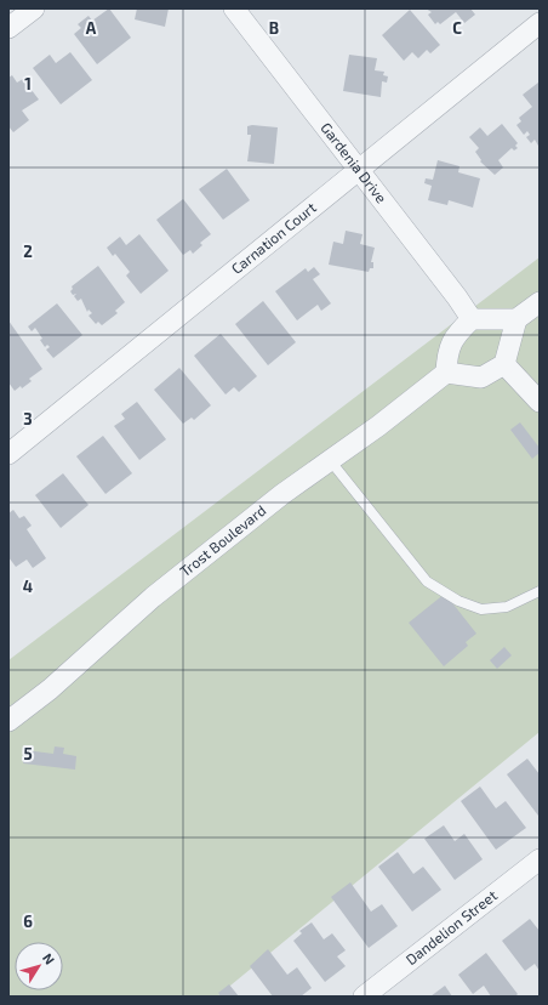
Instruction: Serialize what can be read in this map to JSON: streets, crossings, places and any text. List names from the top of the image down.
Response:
{
  "streets": {
    "street": [
      "Gardenia Drive",
      "Carnation Court",
      "Trost Boulevard",
      "Dandelion Street"
    ]
  },
  "crossings": [
    ["Gardenia Drive", "Carnation Court"]
  ],
  "north": "top right",
  "grid": {
    "columns": ["A", "B", "C"],
    "rows": [
      "1",
      "2",
      "3",
      "4",
      "5",
      "6"
    ]
  }
}
